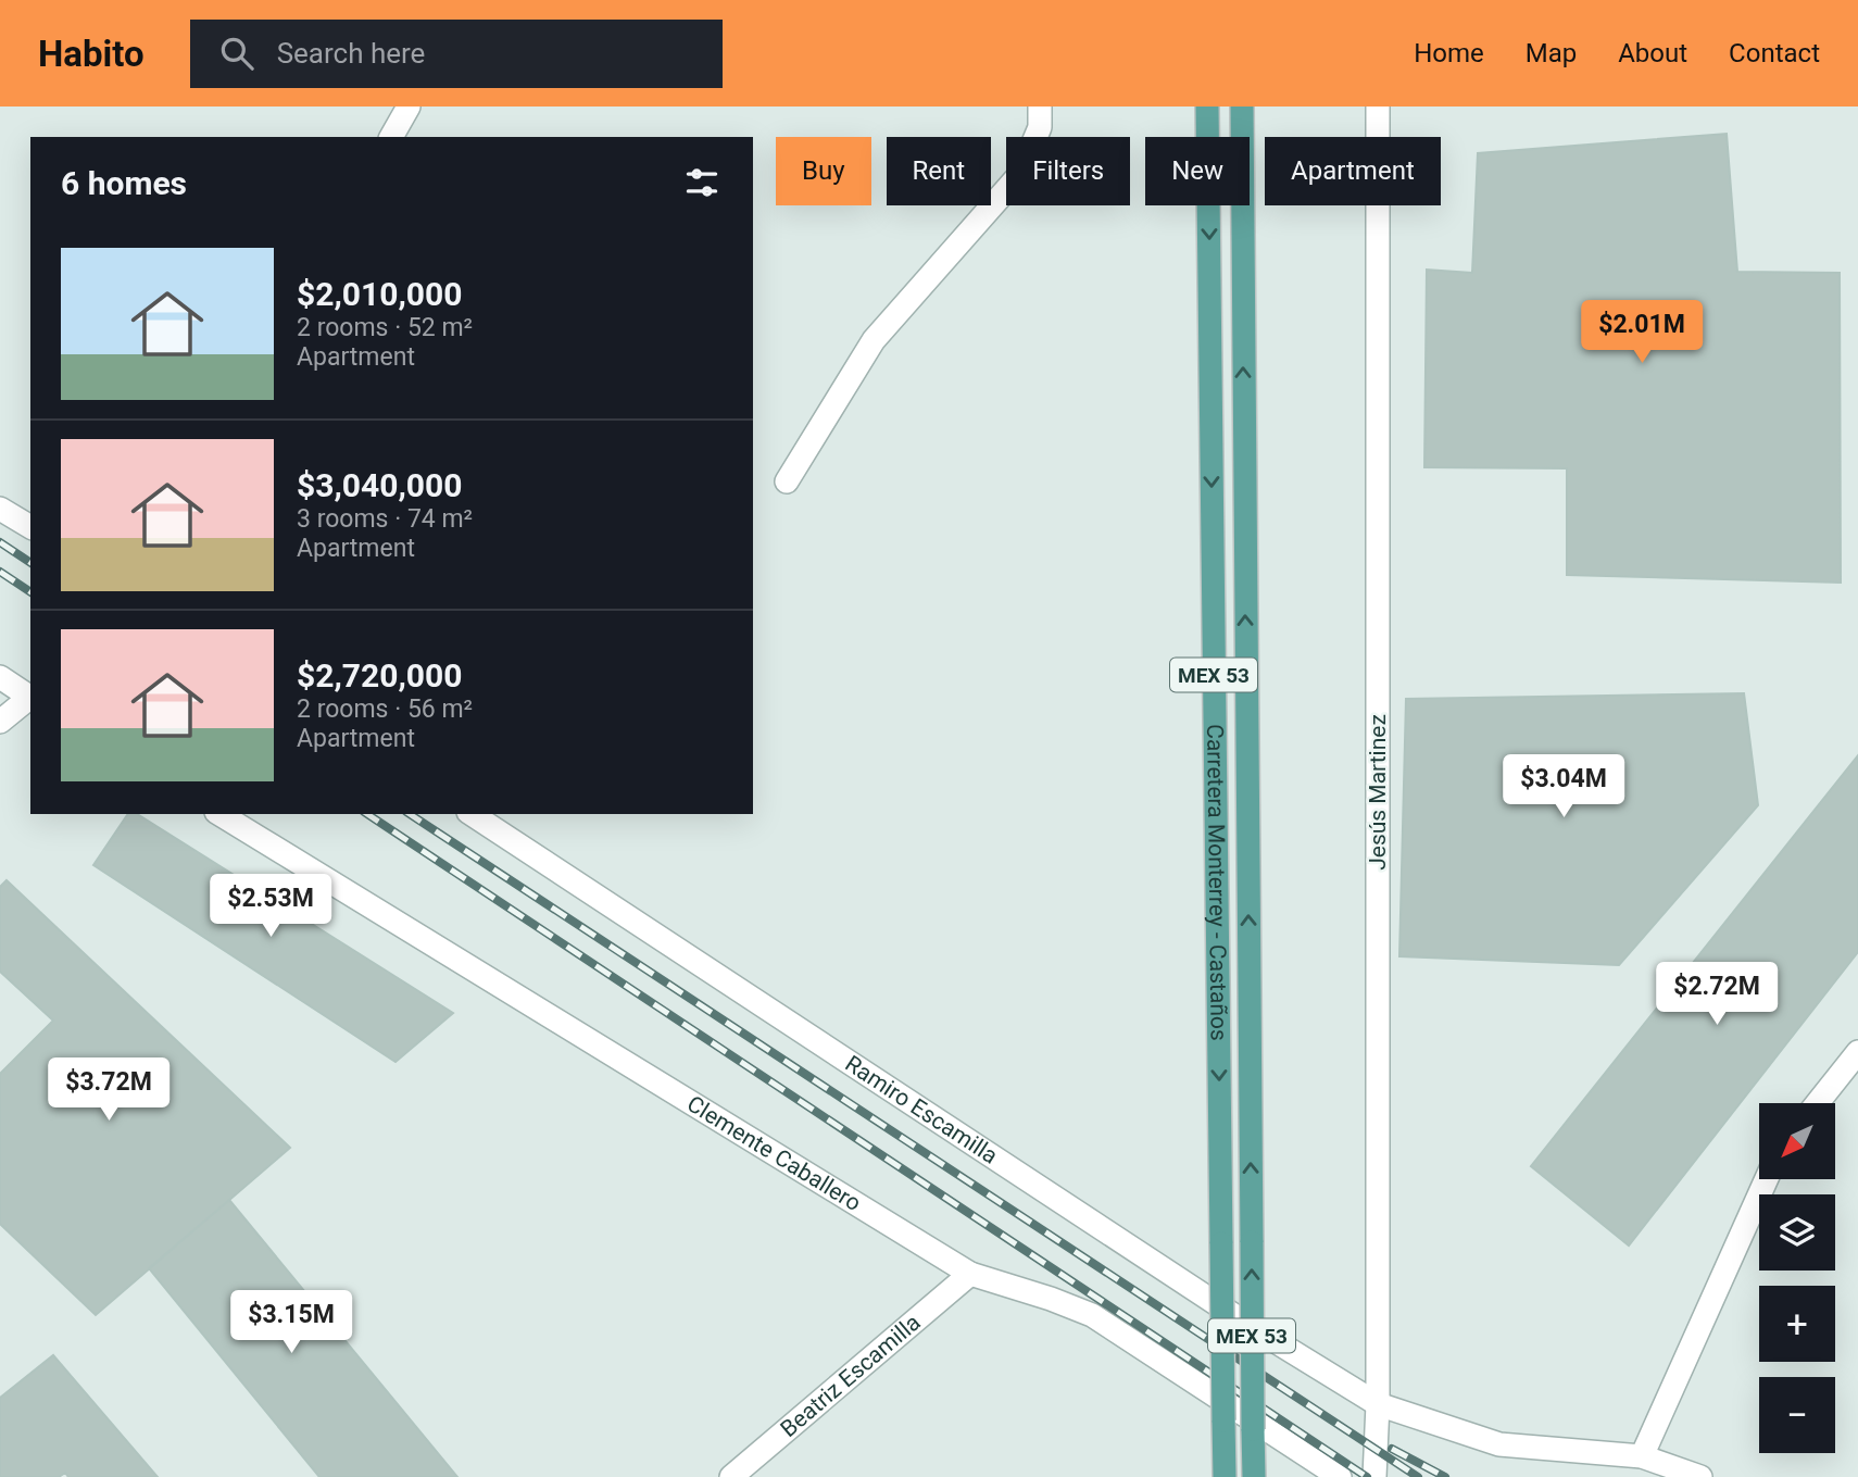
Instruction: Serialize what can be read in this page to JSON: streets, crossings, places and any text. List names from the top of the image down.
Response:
{
  "streets": {
    "main road": ["MEX 53", "Carretera Monterrey - Castaños"],
    "lane": [
      "Jesús Martinez",
      "Ramiro Escamilla",
      "Clemente Caballero",
      "Beatriz Escamilla"
    ]
  },
  "crossings": [
    ["Jesús Martinez", "Ramiro Escamilla"],
    ["Clemente Caballero", "Beatriz Escamilla"]
  ],
  "north": "bottom left",
  "page": {
    "header": "Habito",
    "search": "Search here",
    "nav": [
      "Home",
      "Map",
      "About",
      "Contact"
    ],
    "chip": [
      "Buy",
      "Rent",
      "Filters",
      "New",
      "Apartment"
    ],
    "heading": "6 homes",
    "list": [
      {
        "name": "$2,010,000",
        "note": "2 rooms · 52 m² · Apartment"
      },
      {
        "name": "$3,040,000",
        "note": "3 rooms · 74 m² · Apartment"
      },
      {
        "name": "$2,720,000",
        "note": "2 rooms · 56 m² · Apartment"
      }
    ],
    "price": [
      "$2.01M",
      "$3.04M",
      "$2.53M",
      "$2.72M",
      "$3.72M",
      "$3.15M"
    ],
    "map_buttons": ["+", "−"]
  }
}
